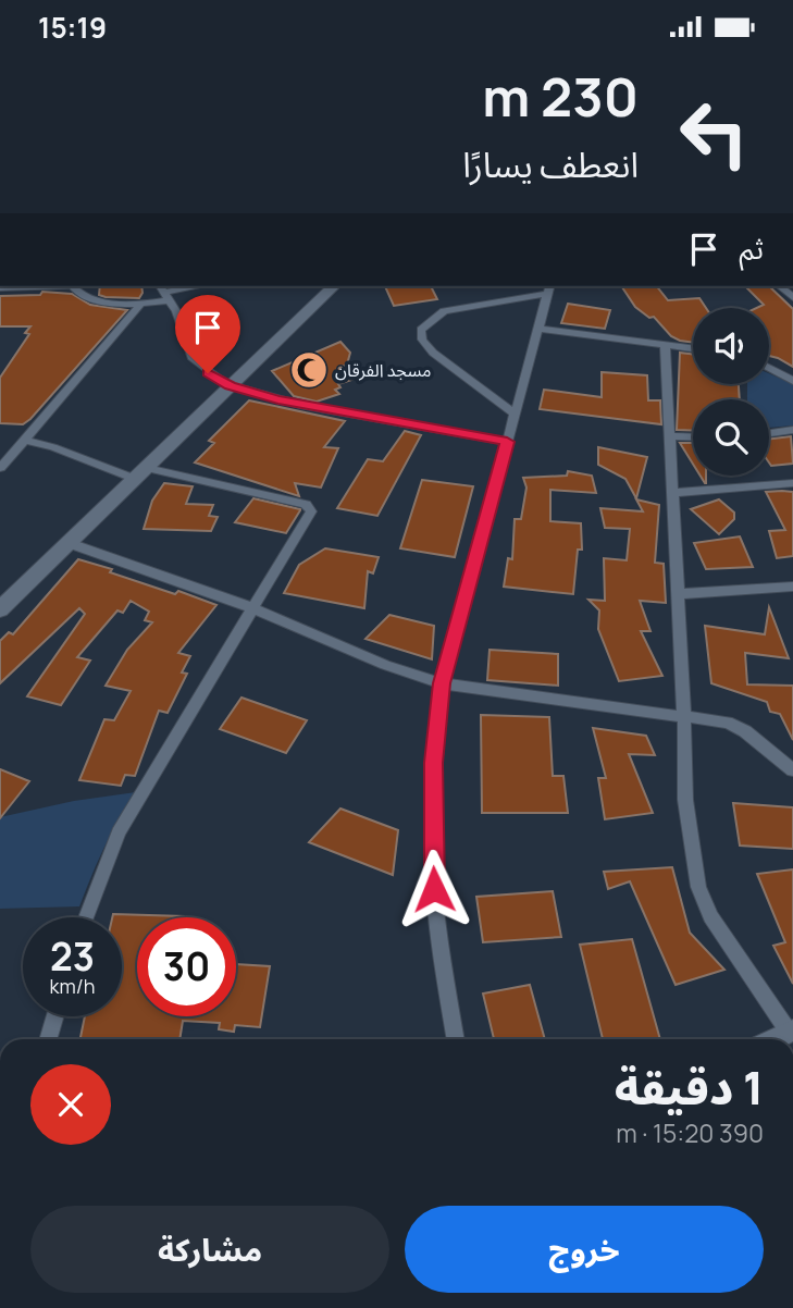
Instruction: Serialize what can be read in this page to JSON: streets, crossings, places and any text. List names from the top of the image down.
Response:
{
  "places": {
    "mosque": ["مسجد الفرقان"]
  },
  "page": {
    "status": "15:19",
    "turn": ["230 m", "انعطف يسارًا"],
    "then": "ثم",
    "speed": "23 km/h",
    "limit": "30",
    "heading": ["1 دقيقة", "390 m · 15:20"],
    "buttons": ["خروج", "مشاركة"]
  }
}
